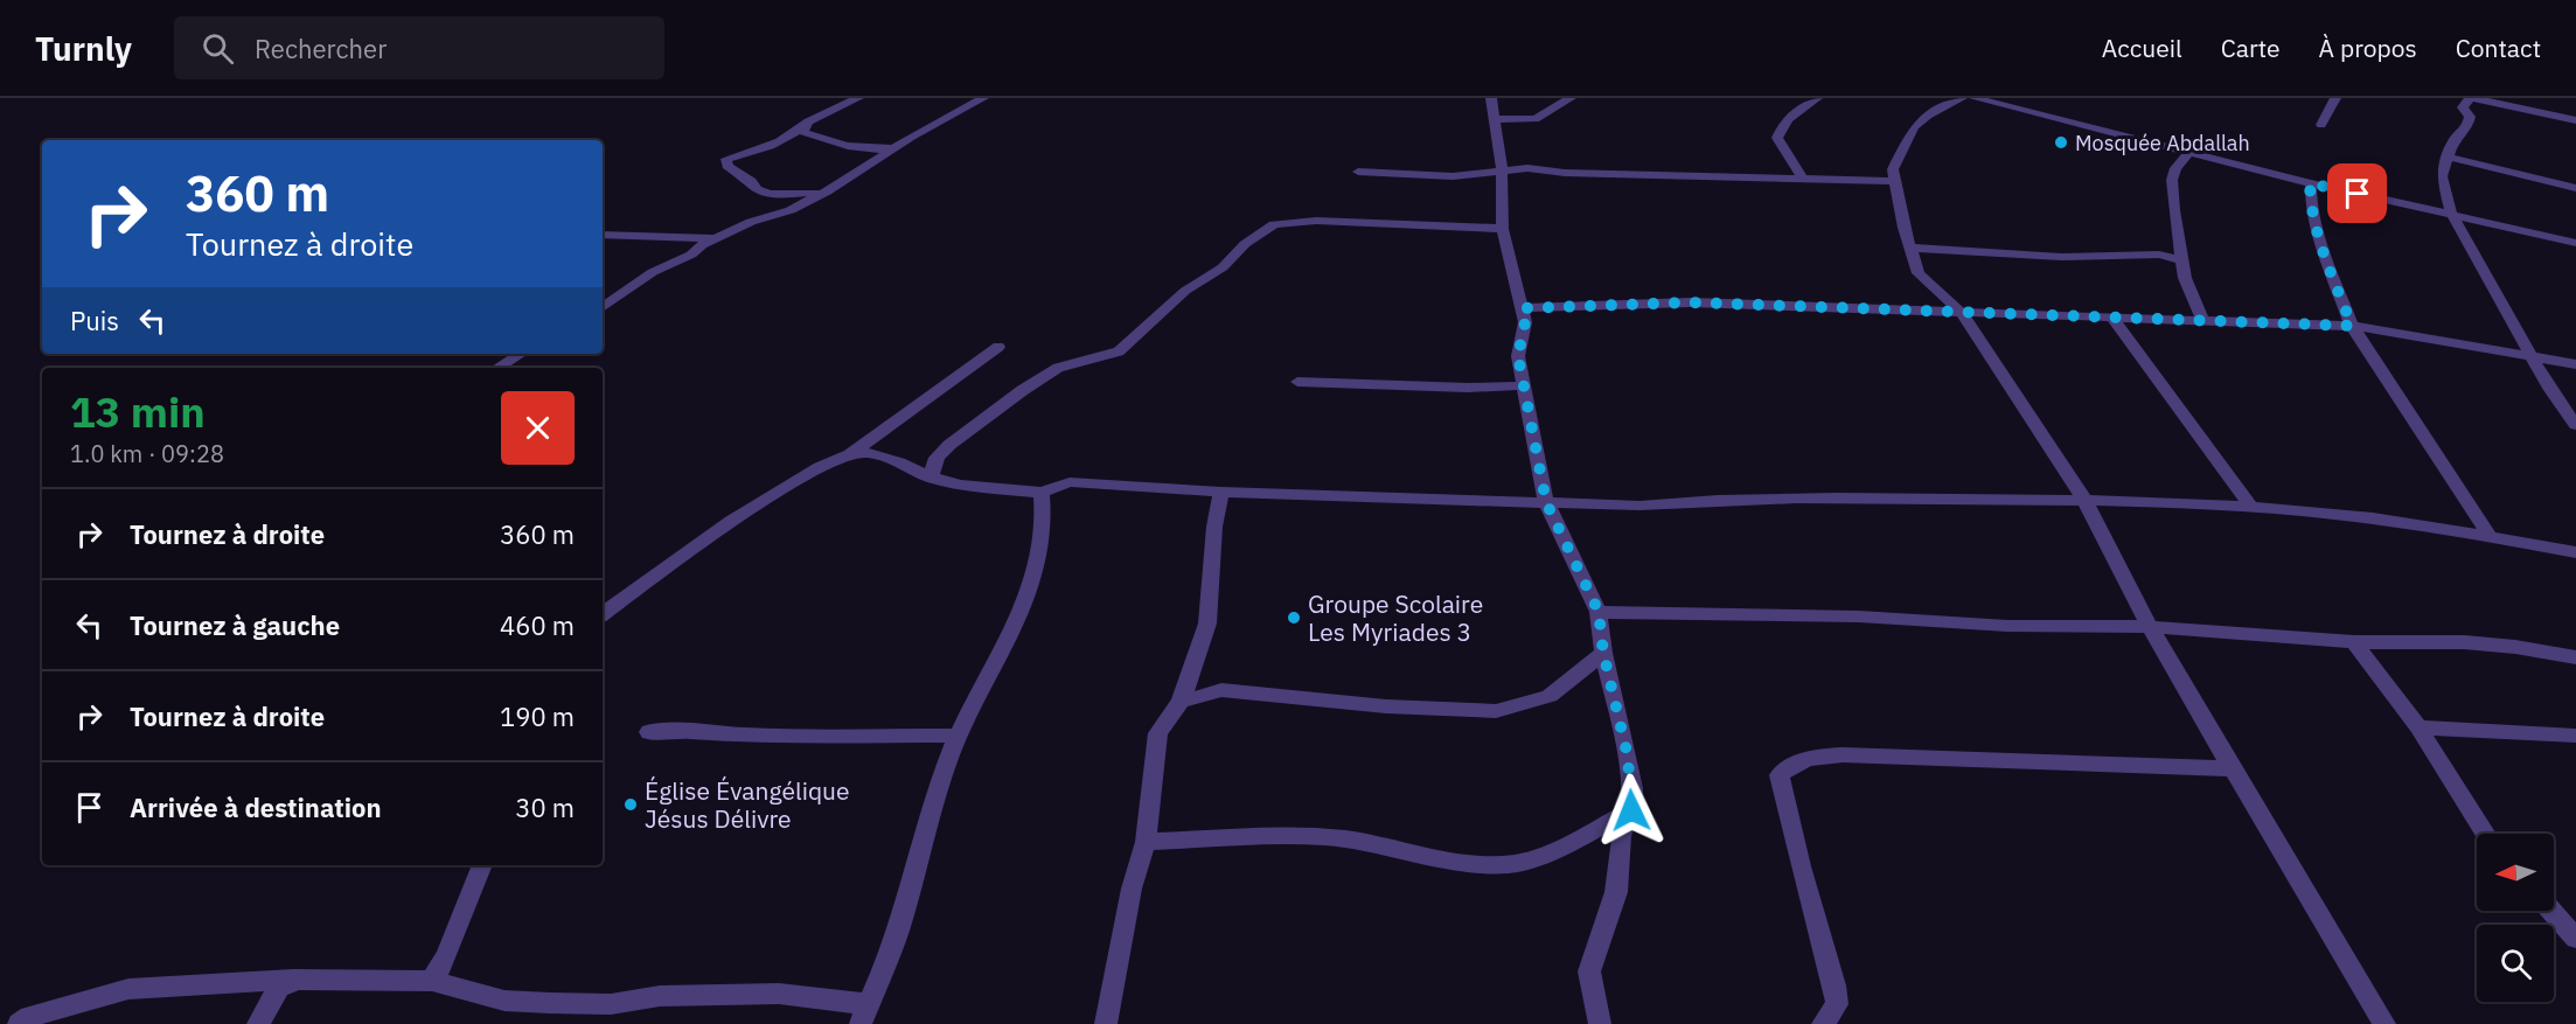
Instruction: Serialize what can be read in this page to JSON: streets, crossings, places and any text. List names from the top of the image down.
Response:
{
  "places": ["Mosquée Abdallah", "Groupe Scolaire Les Myriades 3", "Église Évangélique Jésus Délivre"],
  "north": "left",
  "page": {
    "header": "Turnly",
    "search": "Rechercher",
    "nav": [
      "Accueil",
      "Carte",
      "À propos",
      "Contact"
    ],
    "turn": ["360 m", "Tournez à droite"],
    "then": "Puis",
    "heading": ["13 min", "1.0 km · 09:28"],
    "list": [
      {
        "name": "Tournez à droite",
        "value": "360 m"
      },
      {
        "name": "Tournez à gauche",
        "value": "460 m"
      },
      {
        "name": "Tournez à droite",
        "value": "190 m"
      },
      {
        "name": "Arrivée à destination",
        "value": "30 m"
      }
    ]
  }
}
